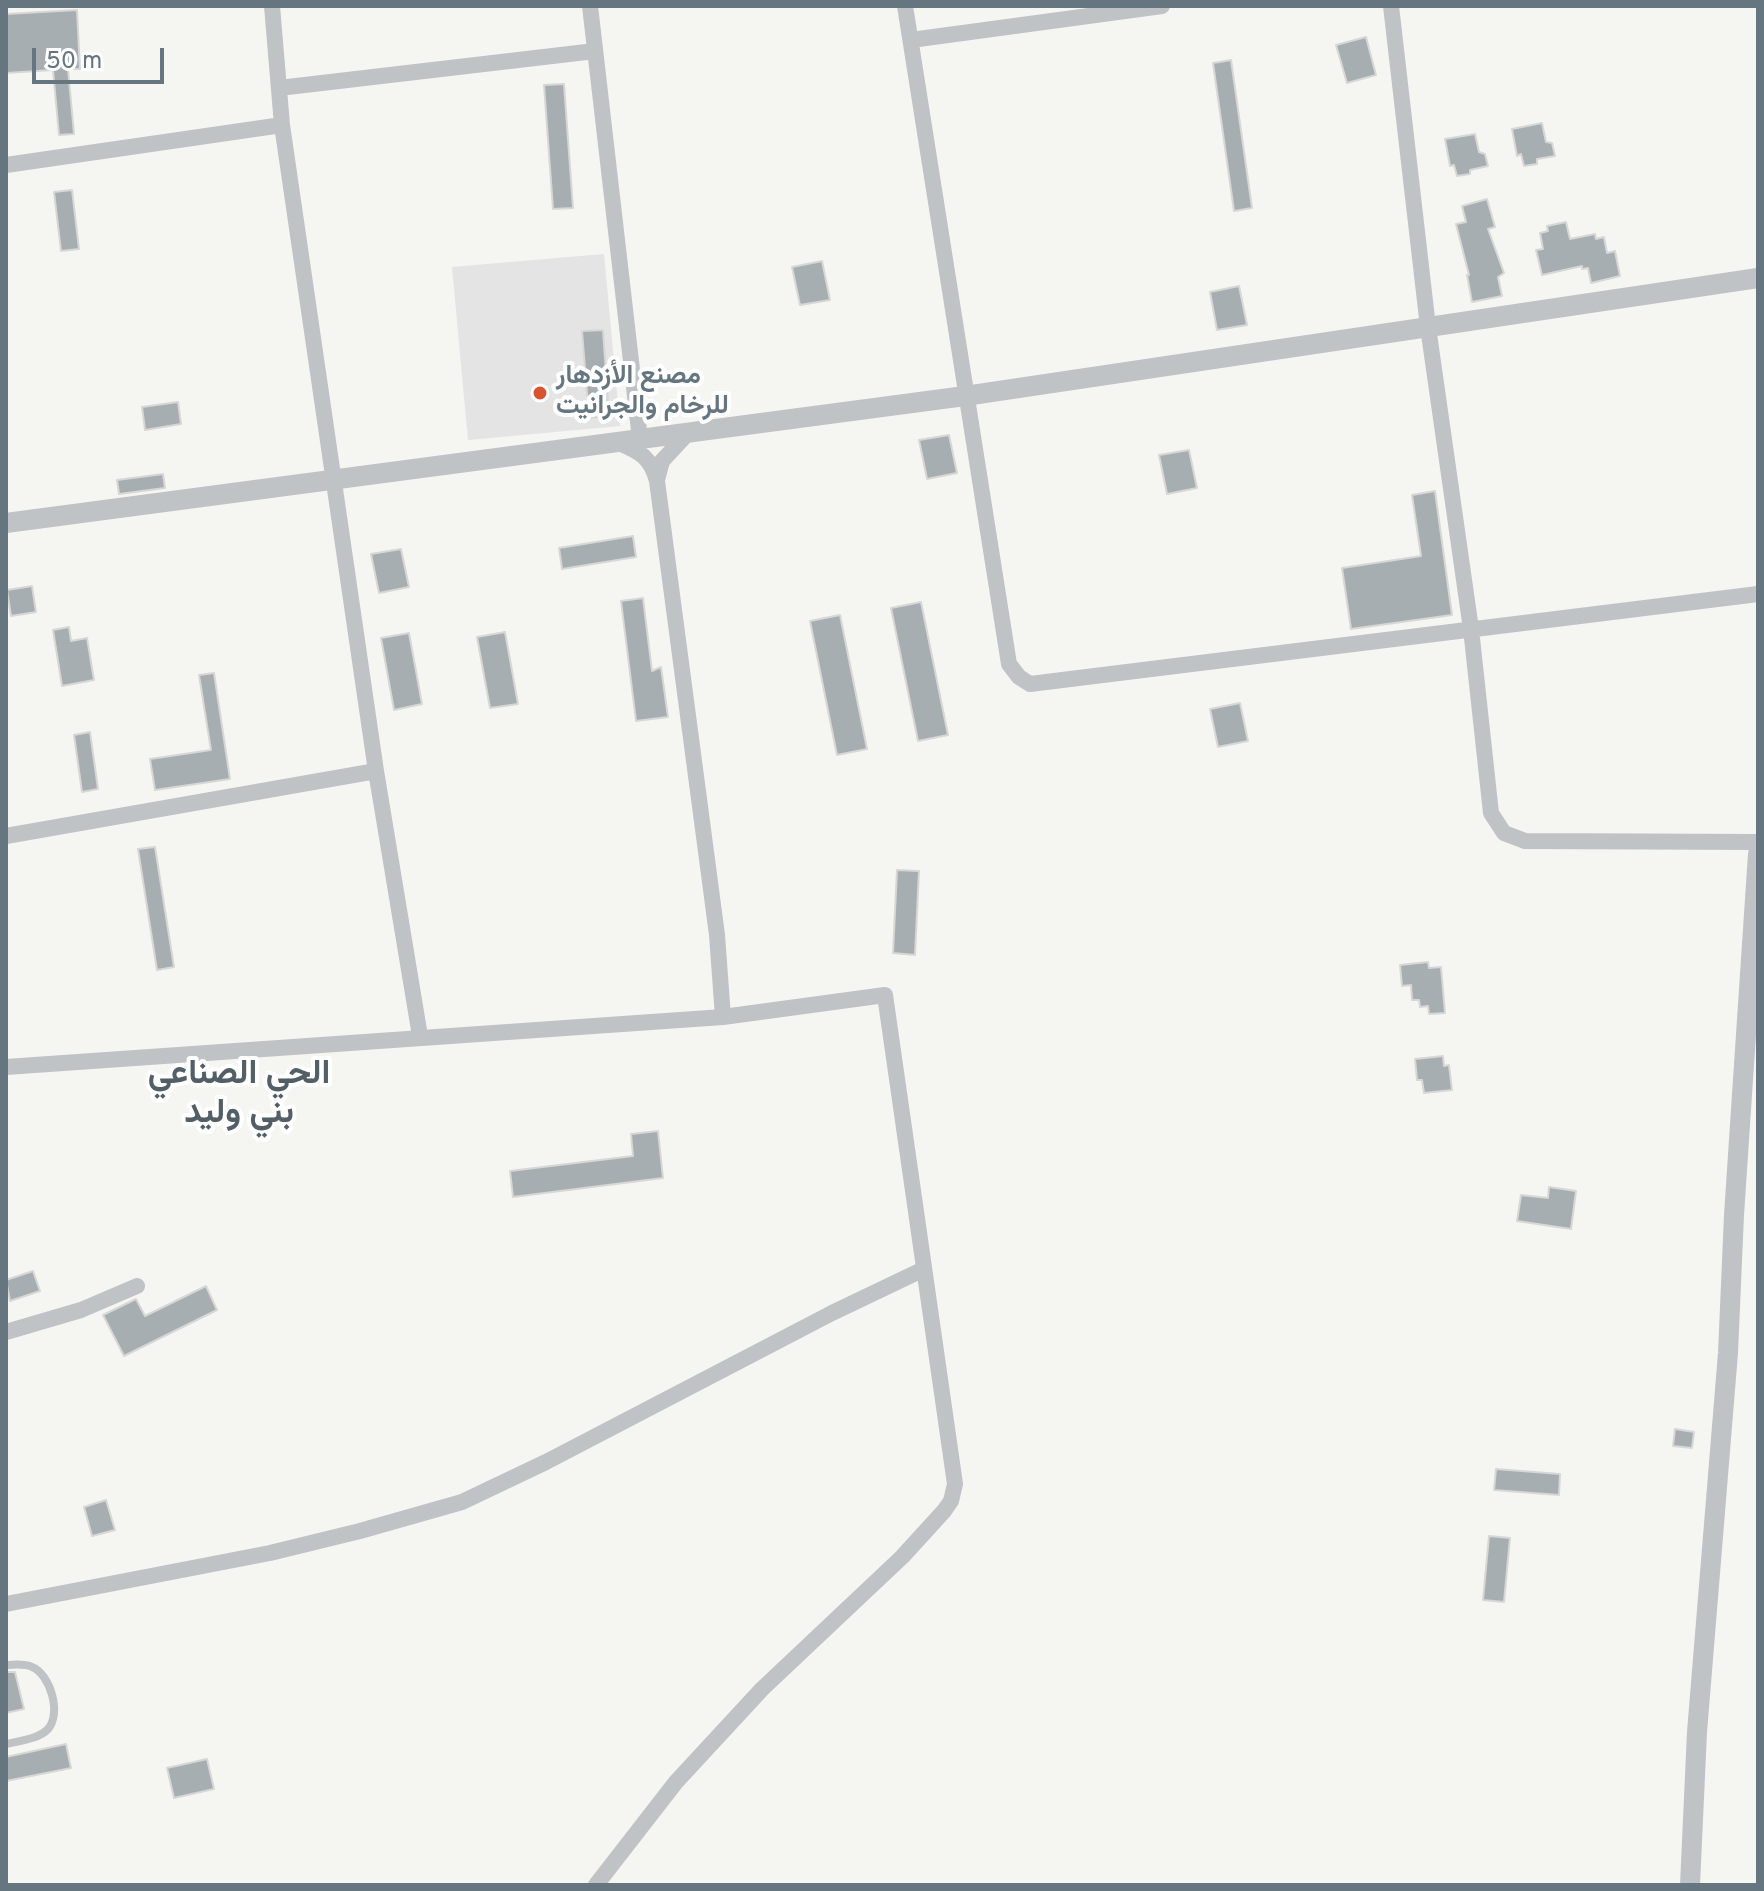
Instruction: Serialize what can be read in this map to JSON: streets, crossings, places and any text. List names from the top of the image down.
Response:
{
  "districts": ["الحي الصناعي بني وليد"],
  "places": ["مصنع الأزدهار للرخام والجرانيت"],
  "scale_bar": "50 m"
}
